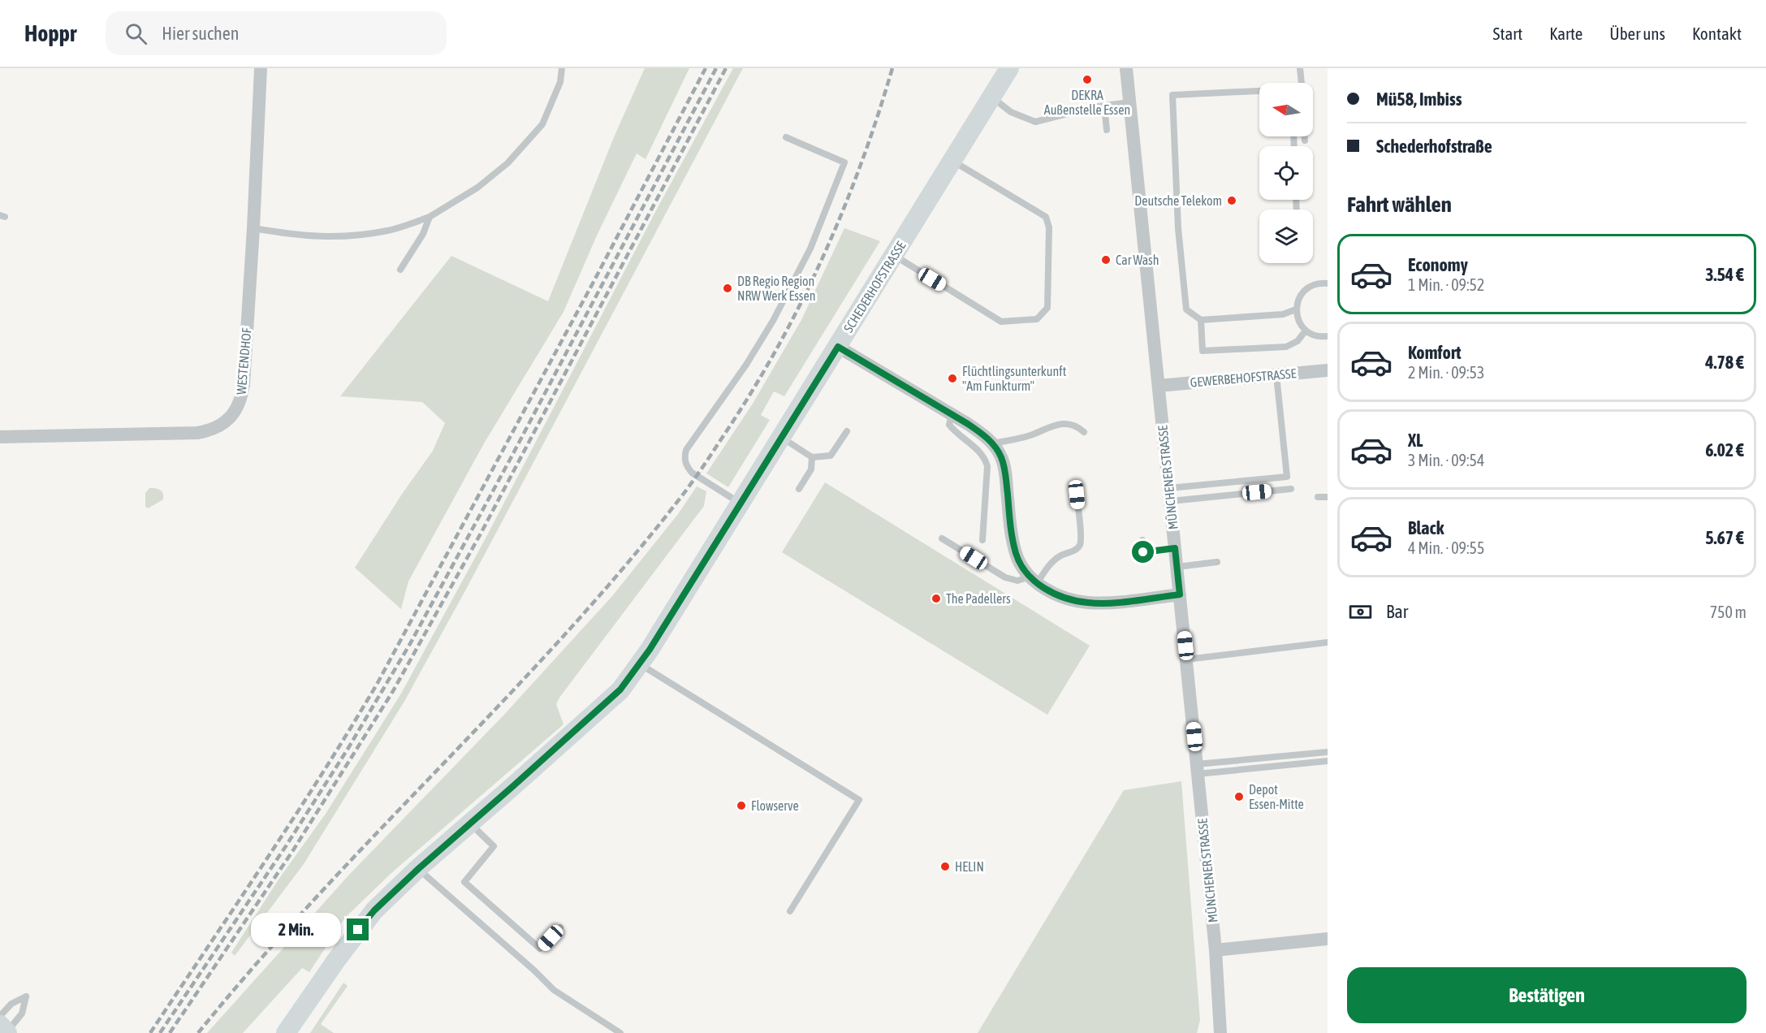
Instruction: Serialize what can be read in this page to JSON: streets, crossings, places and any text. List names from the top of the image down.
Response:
{
  "streets": {
    "street": [
      "SCHEDERHOFSTRASSE",
      "WESTENDHOF",
      "GEWERBEHOFSTRASSE",
      "MÜNCHENER STRASSE"
    ]
  },
  "crossings": [
    ["GEWERBEHOFSTRASSE", "MÜNCHENER STRASSE"]
  ],
  "places": [
    "DEKRA Außenstelle Essen",
    "Deutsche Telekom",
    "Car Wash",
    "DB Regio Region NRW Werk Essen",
    "Flüchtlingsunterkunft \"Am Funkturm\"",
    "The Padellers",
    "Depot Essen-Mitte",
    "Flowserve",
    "HELIN"
  ],
  "north": "left",
  "page": {
    "header": "Hoppr",
    "search": "Hier suchen",
    "nav": [
      "Start",
      "Karte",
      "Über uns",
      "Kontakt"
    ],
    "banner": ["Mü58, Imbiss", "Schederhofstraße"],
    "heading": "Fahrt wählen",
    "list": [
      {
        "name": "Economy",
        "note": "1 Min. · 09:52",
        "value": "3.54 €"
      },
      {
        "name": "Komfort",
        "note": "2 Min. · 09:53",
        "value": "4.78 €"
      },
      {
        "name": "XL",
        "note": "3 Min. · 09:54",
        "value": "6.02 €"
      },
      {
        "name": "Black",
        "note": "4 Min. · 09:55",
        "value": "5.67 €"
      }
    ],
    "pay": ["Bar", "750 m"],
    "bubble": "2 Min.",
    "buttons": "Bestätigen"
  }
}
